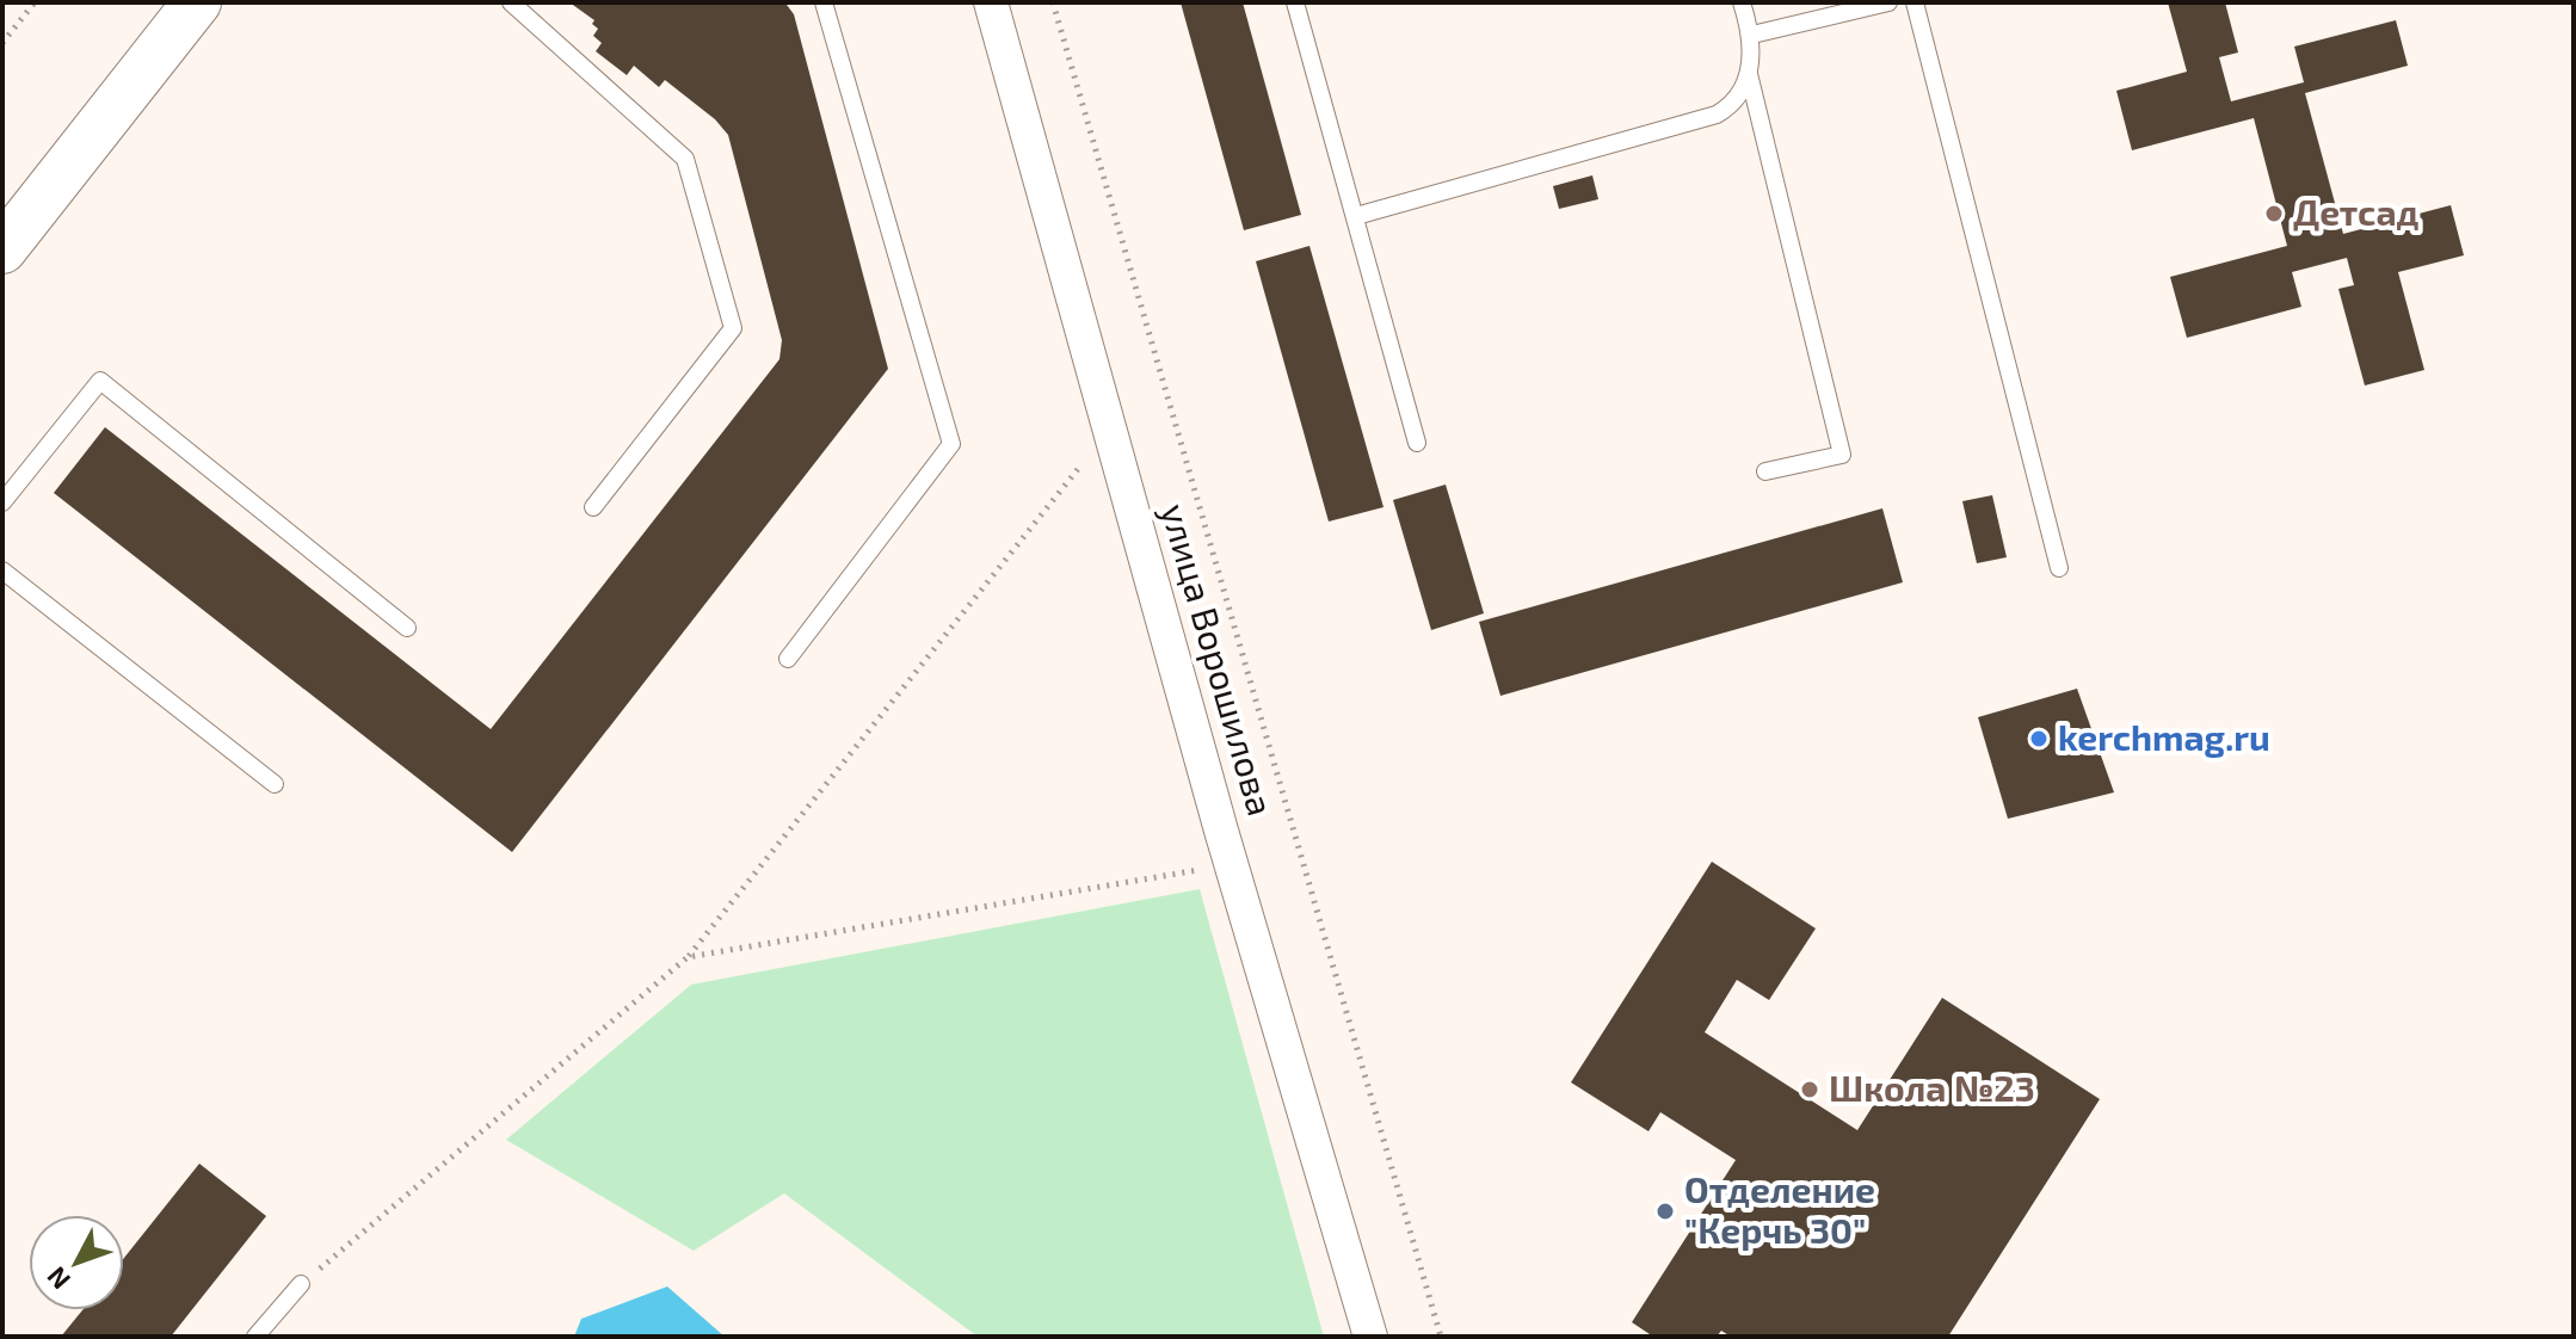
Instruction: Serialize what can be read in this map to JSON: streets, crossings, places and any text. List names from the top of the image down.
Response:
{
  "streets": {
    "street": ["улица Ворошилова"]
  },
  "places": [
    "Детсад",
    "kerchmag.ru",
    "Школа №23",
    "Отделение \"Керчь 30\""
  ],
  "north": "bottom left"
}
